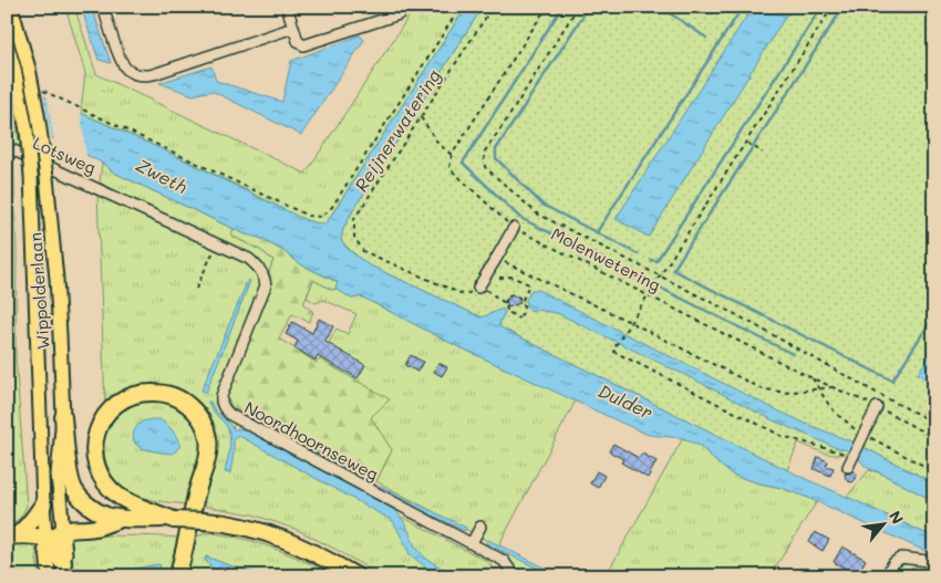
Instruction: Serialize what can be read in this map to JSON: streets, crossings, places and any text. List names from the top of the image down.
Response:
{
  "streets": {
    "main road": ["Wippolderlaan"],
    "street": ["Lotsweg", "Noordhoornseweg"],
    "path": ["Molenwetering"]
  },
  "crossings": [
    ["Lotsweg", "Noordhoornseweg"]
  ],
  "water": ["Reijnerwatering", "Zweth", "Dulder"],
  "north": "top right"
}
